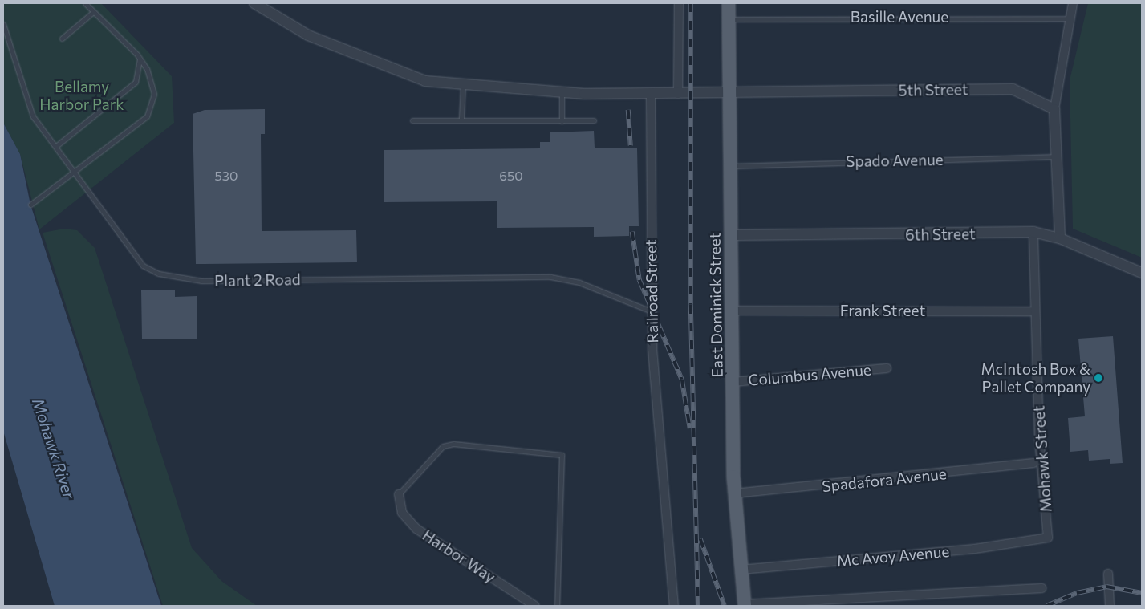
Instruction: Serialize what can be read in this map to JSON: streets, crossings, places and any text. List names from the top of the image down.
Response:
{
  "streets": {
    "main road": ["East Dominick Street"],
    "street": [
      "5th Street",
      "6th Street",
      "Railroad Street",
      "Frank Street",
      "Columbus Avenue",
      "Mohawk Street",
      "Spadafora Avenue",
      "Harbor Way",
      "Mc Avoy Avenue"
    ],
    "lane": ["Basille Avenue", "Spado Avenue", "Plant 2 Road"]
  },
  "crossings": [
    ["Basille Avenue", "East Dominick Street"],
    ["5th Street", "East Dominick Street"],
    ["Spado Avenue", "East Dominick Street"],
    ["6th Street", "East Dominick Street"],
    ["6th Street", "Mohawk Street"],
    ["Plant 2 Road", "Railroad Street"],
    ["East Dominick Street", "Frank Street"],
    ["East Dominick Street", "Columbus Avenue"],
    ["East Dominick Street", "Spadafora Avenue"],
    ["East Dominick Street", "Mc Avoy Avenue"],
    ["Frank Street", "Mohawk Street"],
    ["Mohawk Street", "Mc Avoy Avenue"]
  ],
  "water": ["Mohawk River"],
  "parks": ["Bellamy Harbor Park"],
  "places": ["McIntosh Box & Pallet Company"],
  "house_numbers": ["530", "650"]
}
